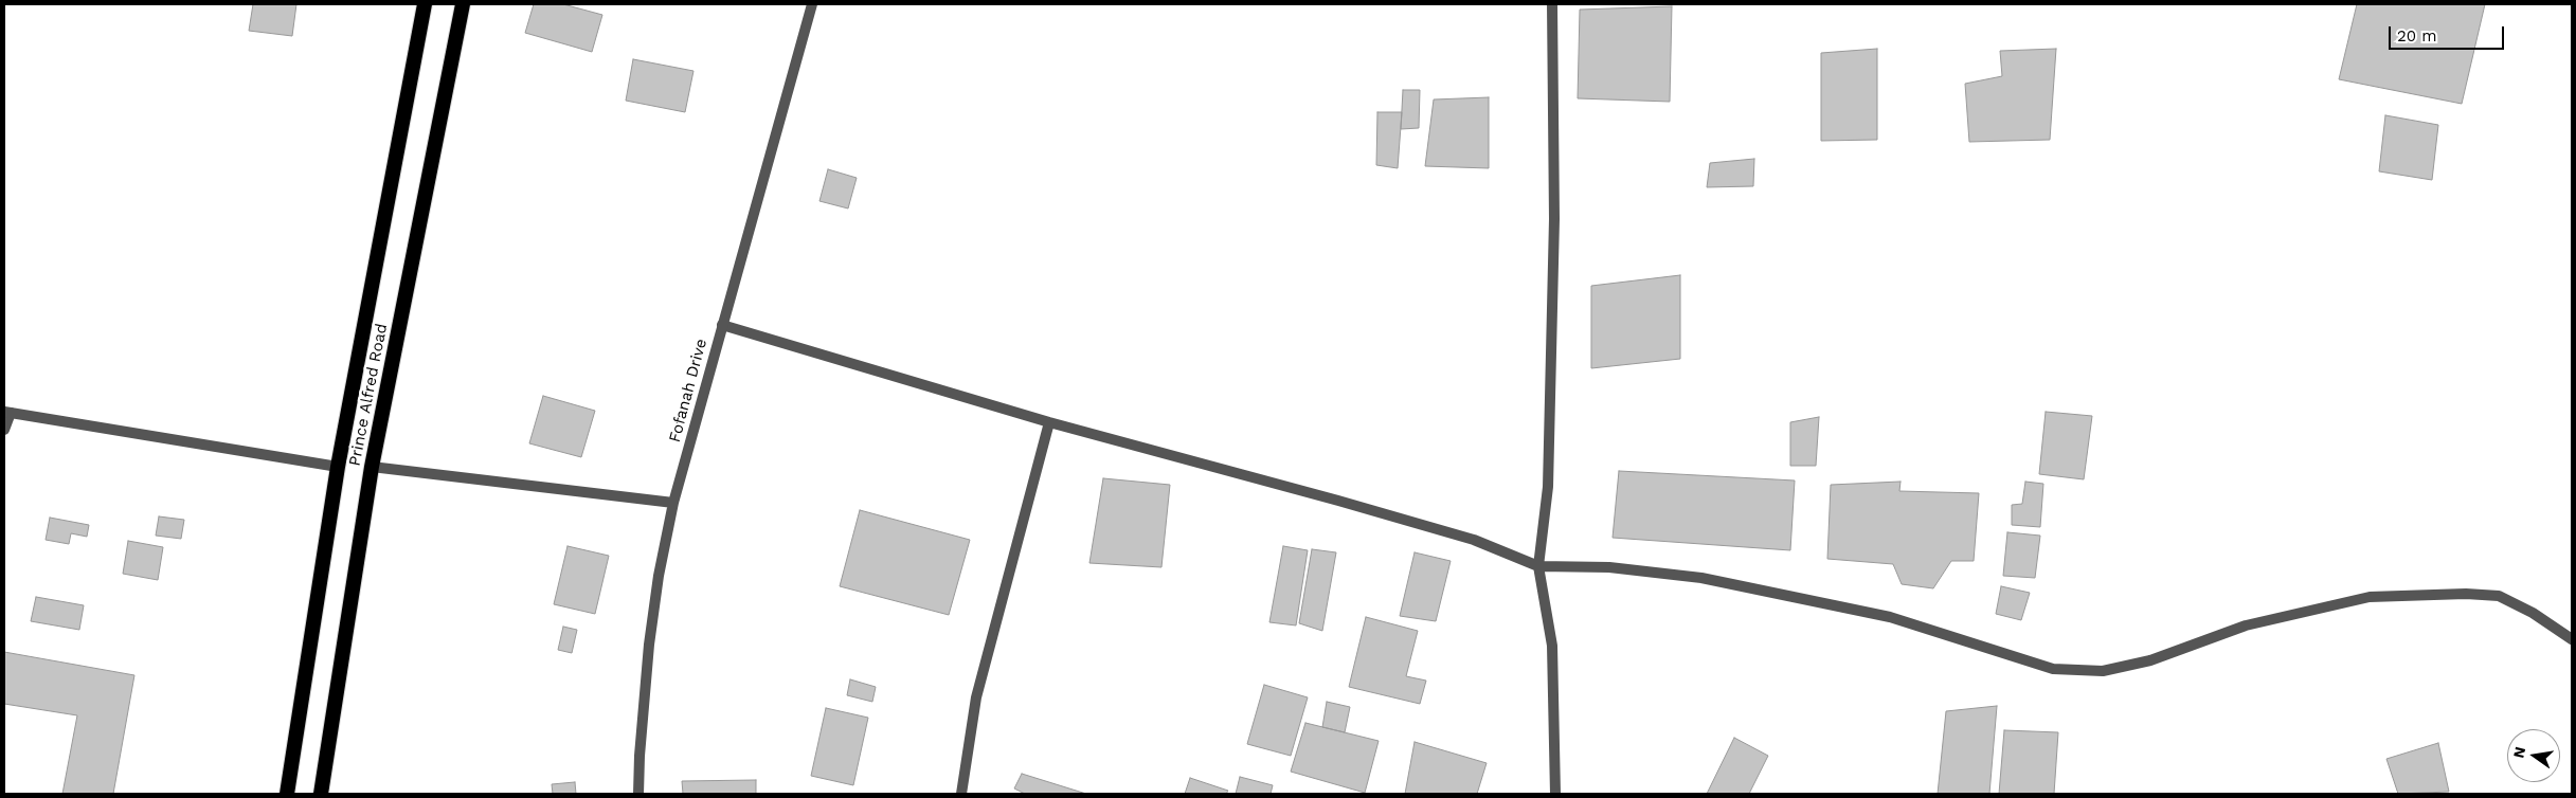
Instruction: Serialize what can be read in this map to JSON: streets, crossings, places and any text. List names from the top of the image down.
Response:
{
  "streets": {
    "highway": ["Prince Alfred Road"],
    "street": ["Fofanah Drive"]
  },
  "scale_bar": "20 m",
  "north": "left"
}
